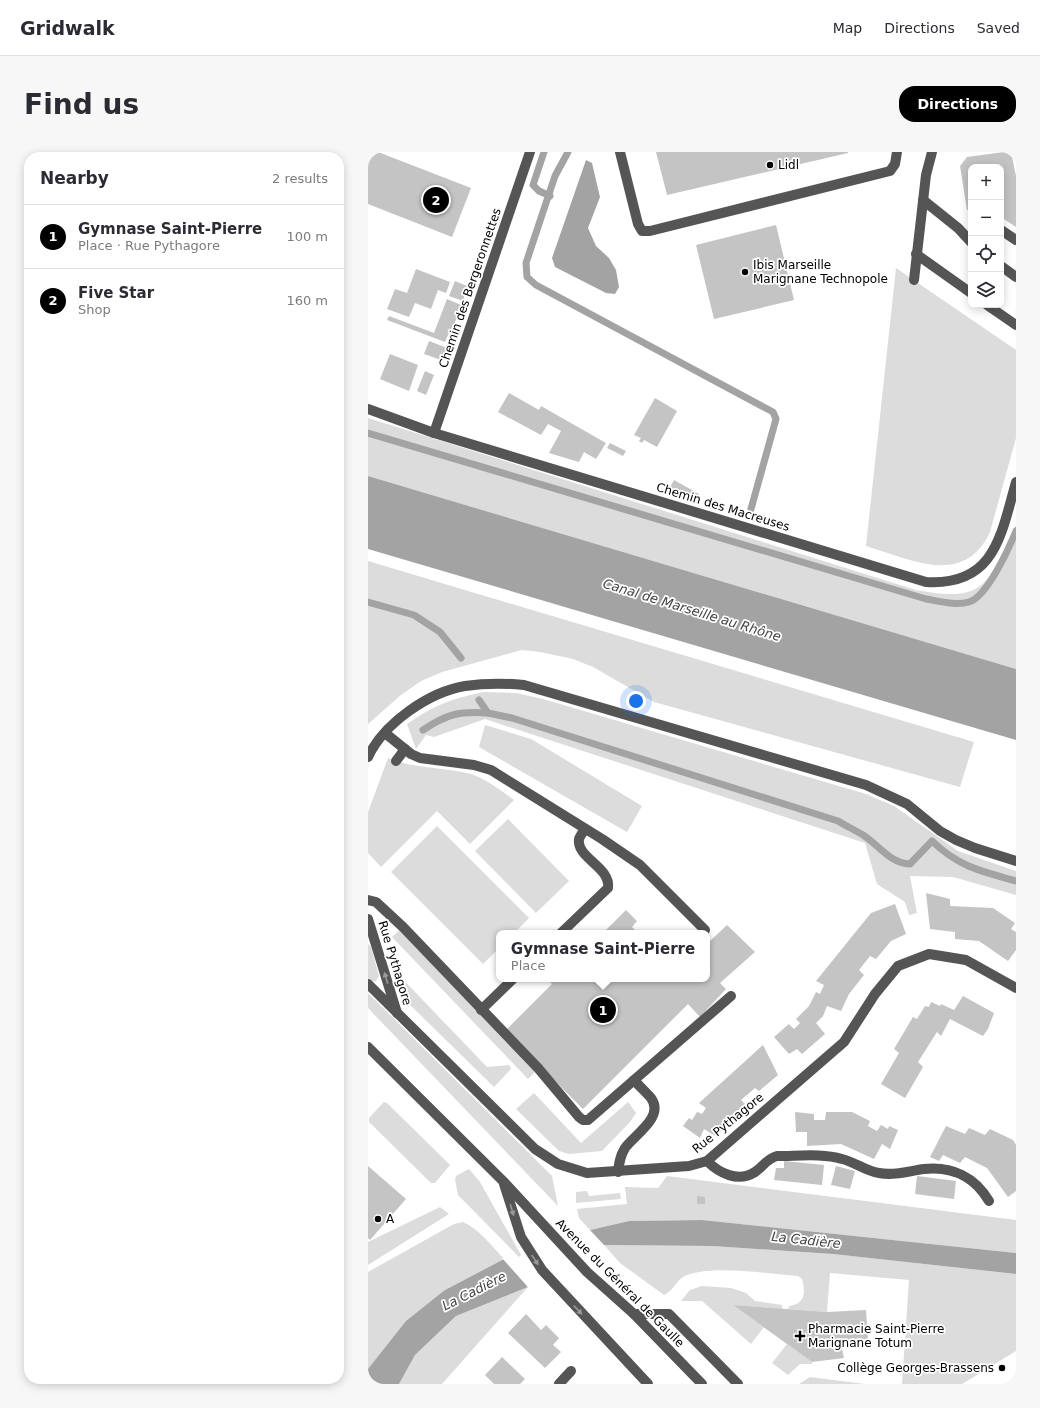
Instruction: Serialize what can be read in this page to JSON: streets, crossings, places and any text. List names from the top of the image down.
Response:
{
  "streets": {
    "street": [
      "Chemin des Bergeronnettes",
      "Chemin des Macreuses",
      "Rue Pythagore",
      "Avenue du Général de Gaulle"
    ]
  },
  "crossings": [
    ["Chemin des Bergeronnettes", "Chemin des Macreuses"]
  ],
  "water": ["Canal de Marseille au Rhône", "La Cadière"],
  "places": {
    "other": [
      "Lidl",
      "Ibis Marseille Marignane Technopole",
      "A",
      "Collège Georges-Brassens"
    ],
    "health": ["Pharmacie Saint-Pierre Marignane Totum"]
  },
  "page": {
    "header": "Gridwalk",
    "nav": ["Map", "Directions", "Saved"],
    "buttons": "Directions",
    "title": "Find us",
    "heading": ["Nearby", "2 results"],
    "map_buttons": ["+", "−"],
    "pins": ["2", "1"],
    "list": [
      {
        "mark": "1",
        "name": "Gymnase Saint-Pierre",
        "note": "Place · Rue Pythagore",
        "value": "100 m"
      },
      {
        "mark": "2",
        "name": "Five Star",
        "note": "Shop",
        "value": "160 m"
      }
    ],
    "popup": ["Gymnase Saint-Pierre", "Place"]
  }
}
